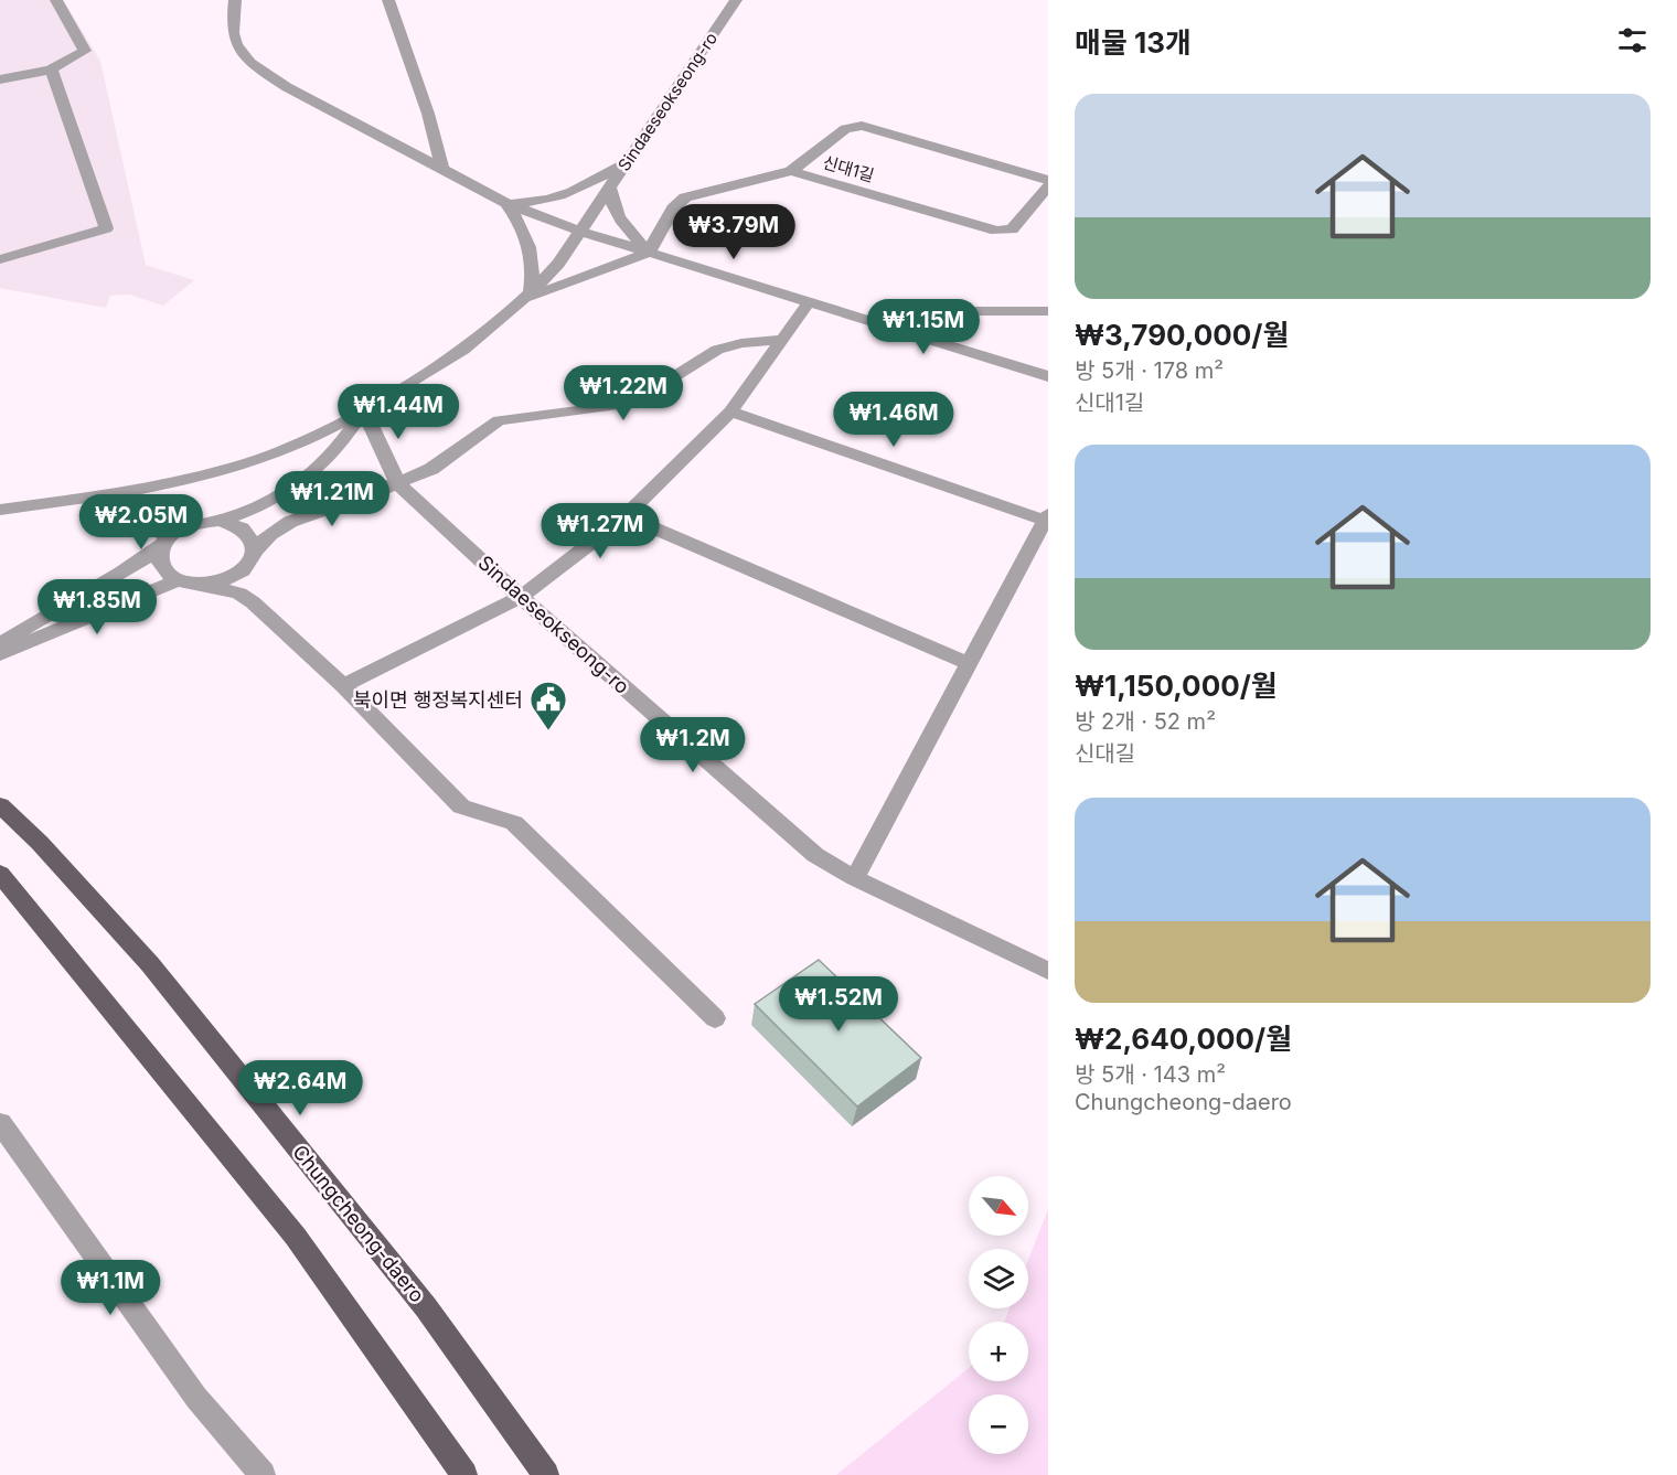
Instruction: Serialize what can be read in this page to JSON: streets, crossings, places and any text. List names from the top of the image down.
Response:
{
  "streets": {
    "main road": ["Chungcheong-daero"],
    "street": ["Sindaeseokseong-ro", "신대1길"]
  },
  "places": {
    "public building": ["북이면 행정복지센터"]
  },
  "north": "bottom right",
  "page": {
    "heading": "매물 13개",
    "list": [
      {
        "name": "₩3,790,000/월",
        "note": "방 5개 · 178 m² · 신대1길"
      },
      {
        "name": "₩1,150,000/월",
        "note": "방 2개 · 52 m² · 신대길"
      },
      {
        "name": "₩2,640,000/월",
        "note": "방 5개 · 143 m² · Chungcheong-daero"
      }
    ],
    "price": [
      "₩3.79M",
      "₩1.15M",
      "₩1.22M",
      "₩1.44M",
      "₩1.46M",
      "₩1.21M",
      "₩2.05M",
      "₩1.27M",
      "₩1.85M",
      "₩1.2M",
      "₩1.52M",
      "₩2.64M",
      "₩1.1M"
    ],
    "map_buttons": ["+", "−"]
  }
}
